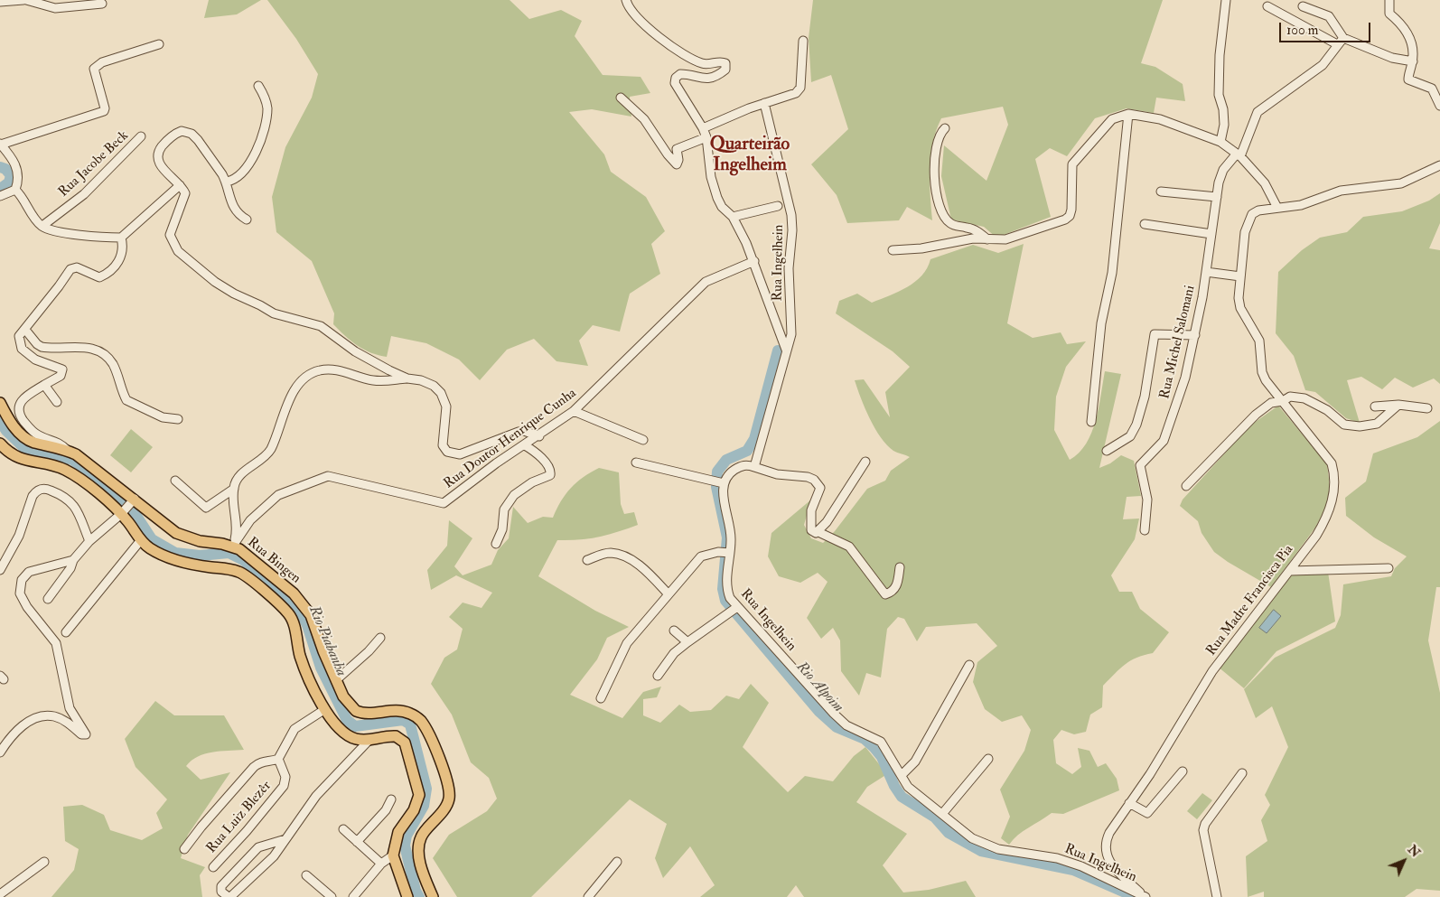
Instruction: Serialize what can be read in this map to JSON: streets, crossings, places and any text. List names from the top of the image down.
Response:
{
  "streets": {
    "main road": ["Rua Bingen"],
    "street": [
      "Rua Jacobe Beck",
      "Rua Ingelhein",
      "Rua Michel Salomani",
      "Rua Doutor Henrique Cunha",
      "Rua Madre Francisca Pia",
      "Rua Luiz Blezêr"
    ]
  },
  "crossings": [
    ["Rua Ingelhein", "Rua Madre Francisca Pia"],
    ["Rua Doutor Henrique Cunha", "Rua Bingen"]
  ],
  "districts": ["Quarteirão Ingelheim"],
  "water": ["Rio Piabanha", "Rio Alpoim"],
  "scale_bar": "100 m",
  "north": "top right"
}
